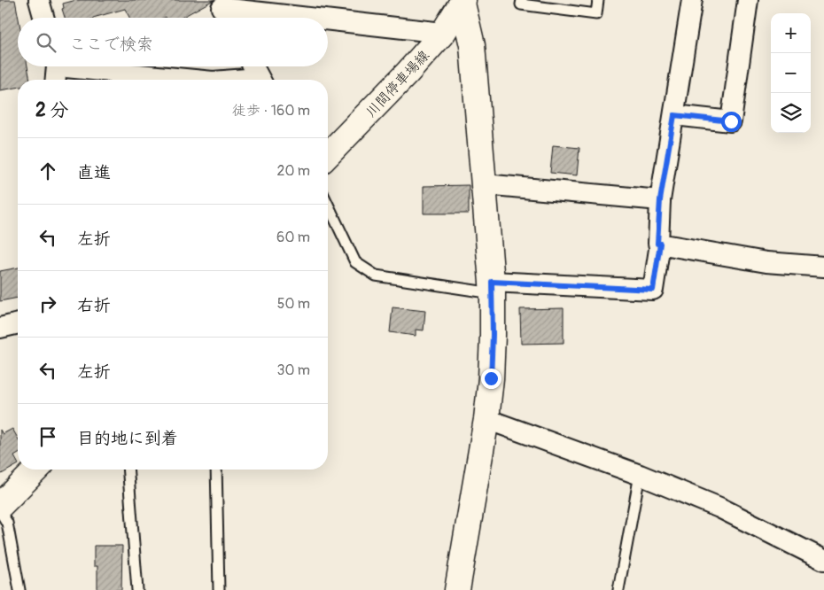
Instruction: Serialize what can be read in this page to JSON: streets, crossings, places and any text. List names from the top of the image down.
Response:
{
  "streets": {
    "street": ["川間停車場線"]
  },
  "page": {
    "map_buttons": ["+", "−"],
    "search": "ここで検索",
    "heading": ["2 分", "徒歩 · 160 m"],
    "list": [
      ["直進", "20 m"],
      ["左折", "60 m"],
      ["右折", "50 m"],
      ["左折", "30 m"],
      "目的地に到着"
    ]
  }
}
